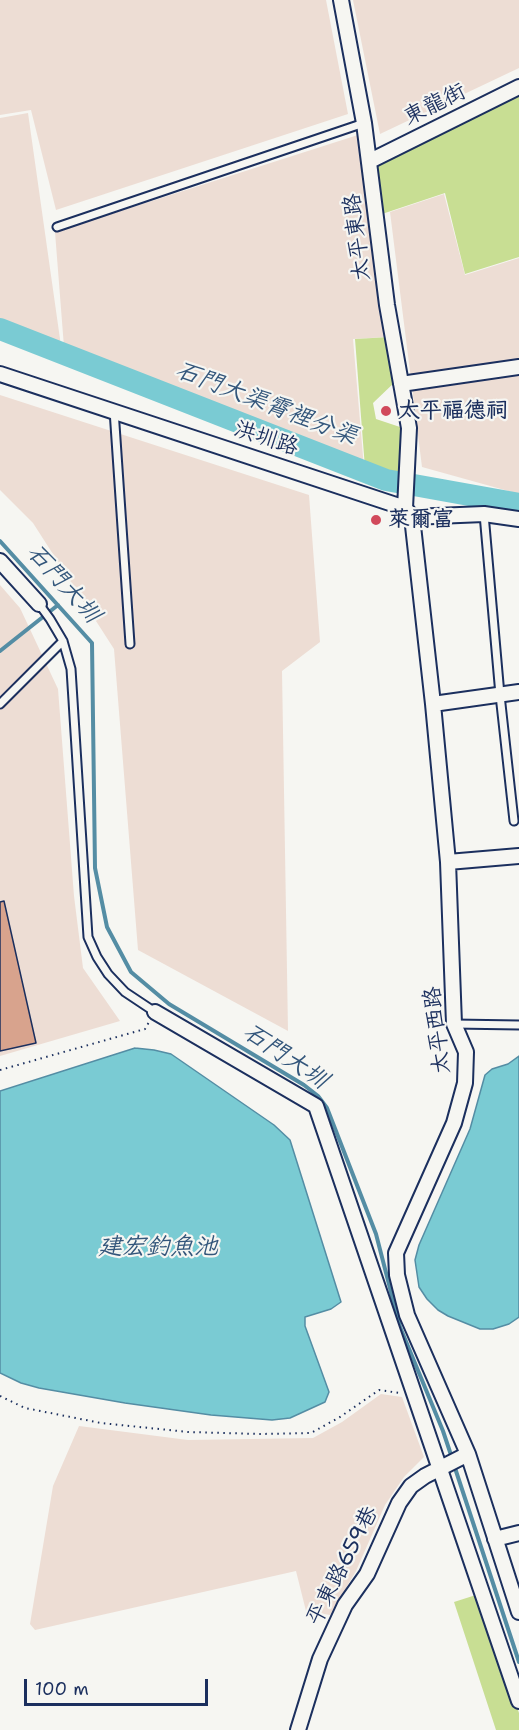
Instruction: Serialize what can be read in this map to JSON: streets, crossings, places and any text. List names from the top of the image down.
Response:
{
  "streets": {
    "street": [
      "東龍街",
      "太平東路",
      "洪圳路",
      "太平西路",
      "平東路659巷"
    ]
  },
  "crossings": [
    ["東龍街", "太平東路"],
    ["太平東路", "洪圳路"],
    ["太平東路", "太平西路"],
    ["洪圳路", "太平西路"],
    ["太平西路", "平東路659巷"]
  ],
  "water": ["石門大渠霄裡分渠", "石門大圳", "建宏釣魚池"],
  "places": ["太平福德祠", "萊爾富"],
  "scale_bar": "100 m"
}
